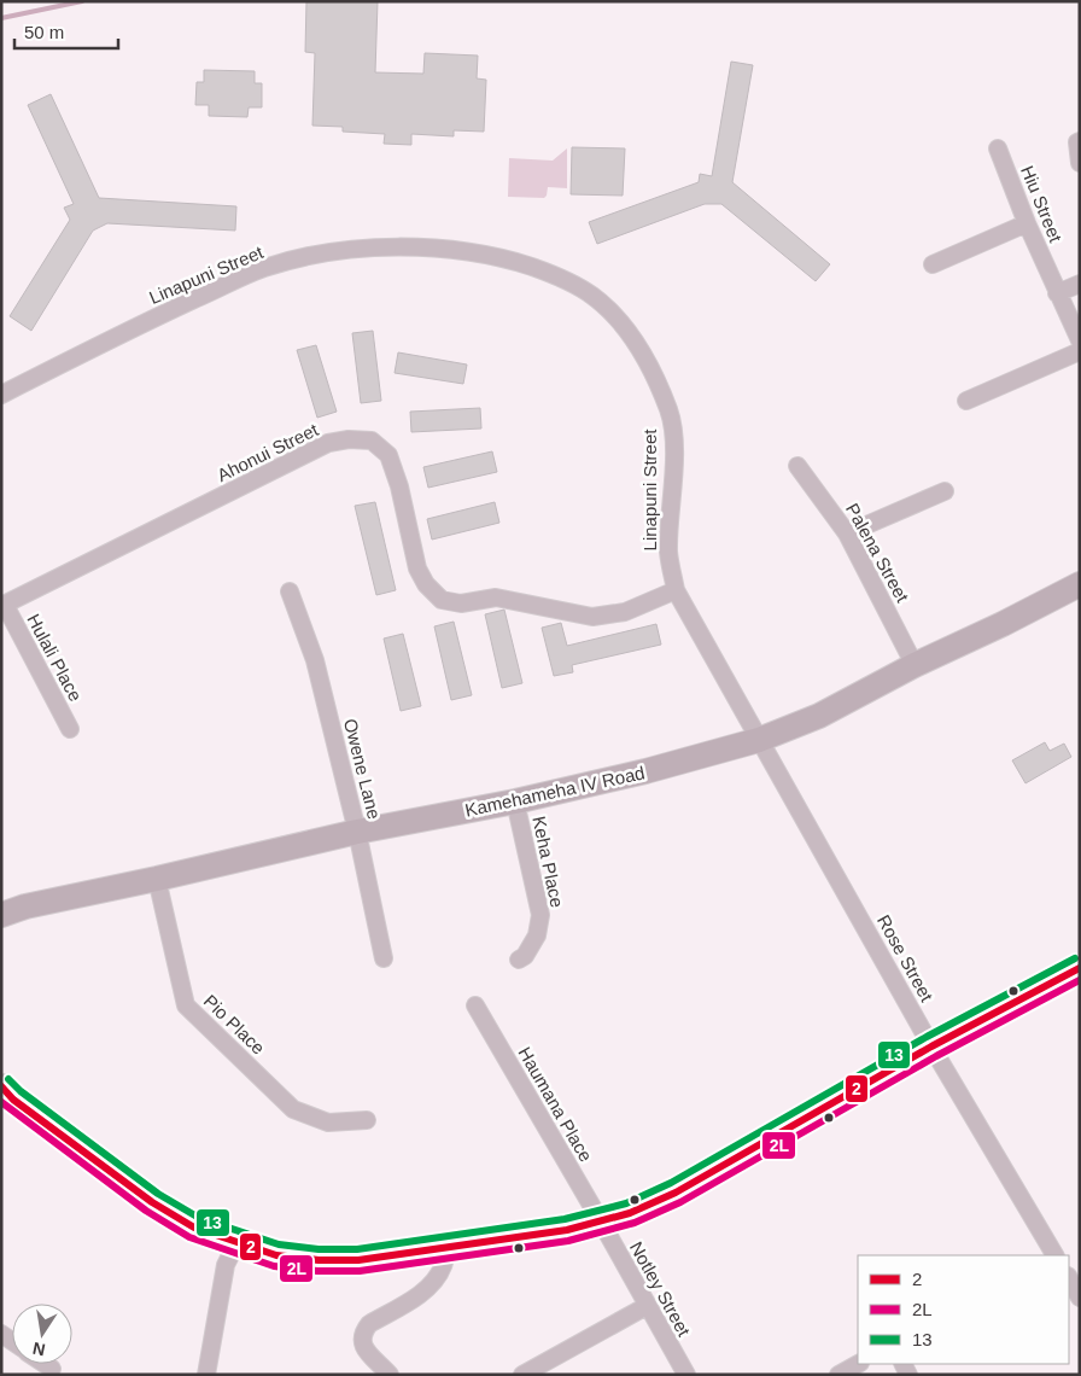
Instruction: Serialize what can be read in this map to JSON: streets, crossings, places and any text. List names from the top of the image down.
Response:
{
  "streets": {
    "main road": ["Kamehameha IV Road"],
    "street": [
      "Hiu Street",
      "Linapuni Street",
      "Ahonui Street",
      "Palena Street",
      "Hulali Place",
      "Owene Lane",
      "Keha Place",
      "Rose Street",
      "Pio Place",
      "Haumana Place",
      "Notley Street"
    ]
  },
  "crossings": [
    ["Linapuni Street", "Ahonui Street"],
    ["Linapuni Street", "Kamehameha IV Road"],
    ["Linapuni Street", "Rose Street"],
    ["Ahonui Street", "Hulali Place"],
    ["Palena Street", "Kamehameha IV Road"],
    ["Owene Lane", "Kamehameha IV Road"],
    ["Kamehameha IV Road", "Keha Place"],
    ["Kamehameha IV Road", "Rose Street"],
    ["Kamehameha IV Road", "Pio Place"],
    ["Haumana Place", "Notley Street"]
  ],
  "lines": ["transit line 13", "transit line 2", "transit line 2L"],
  "legend": ["2", "2L", "13"],
  "scale_bar": "50 m",
  "north": "bottom"
}
